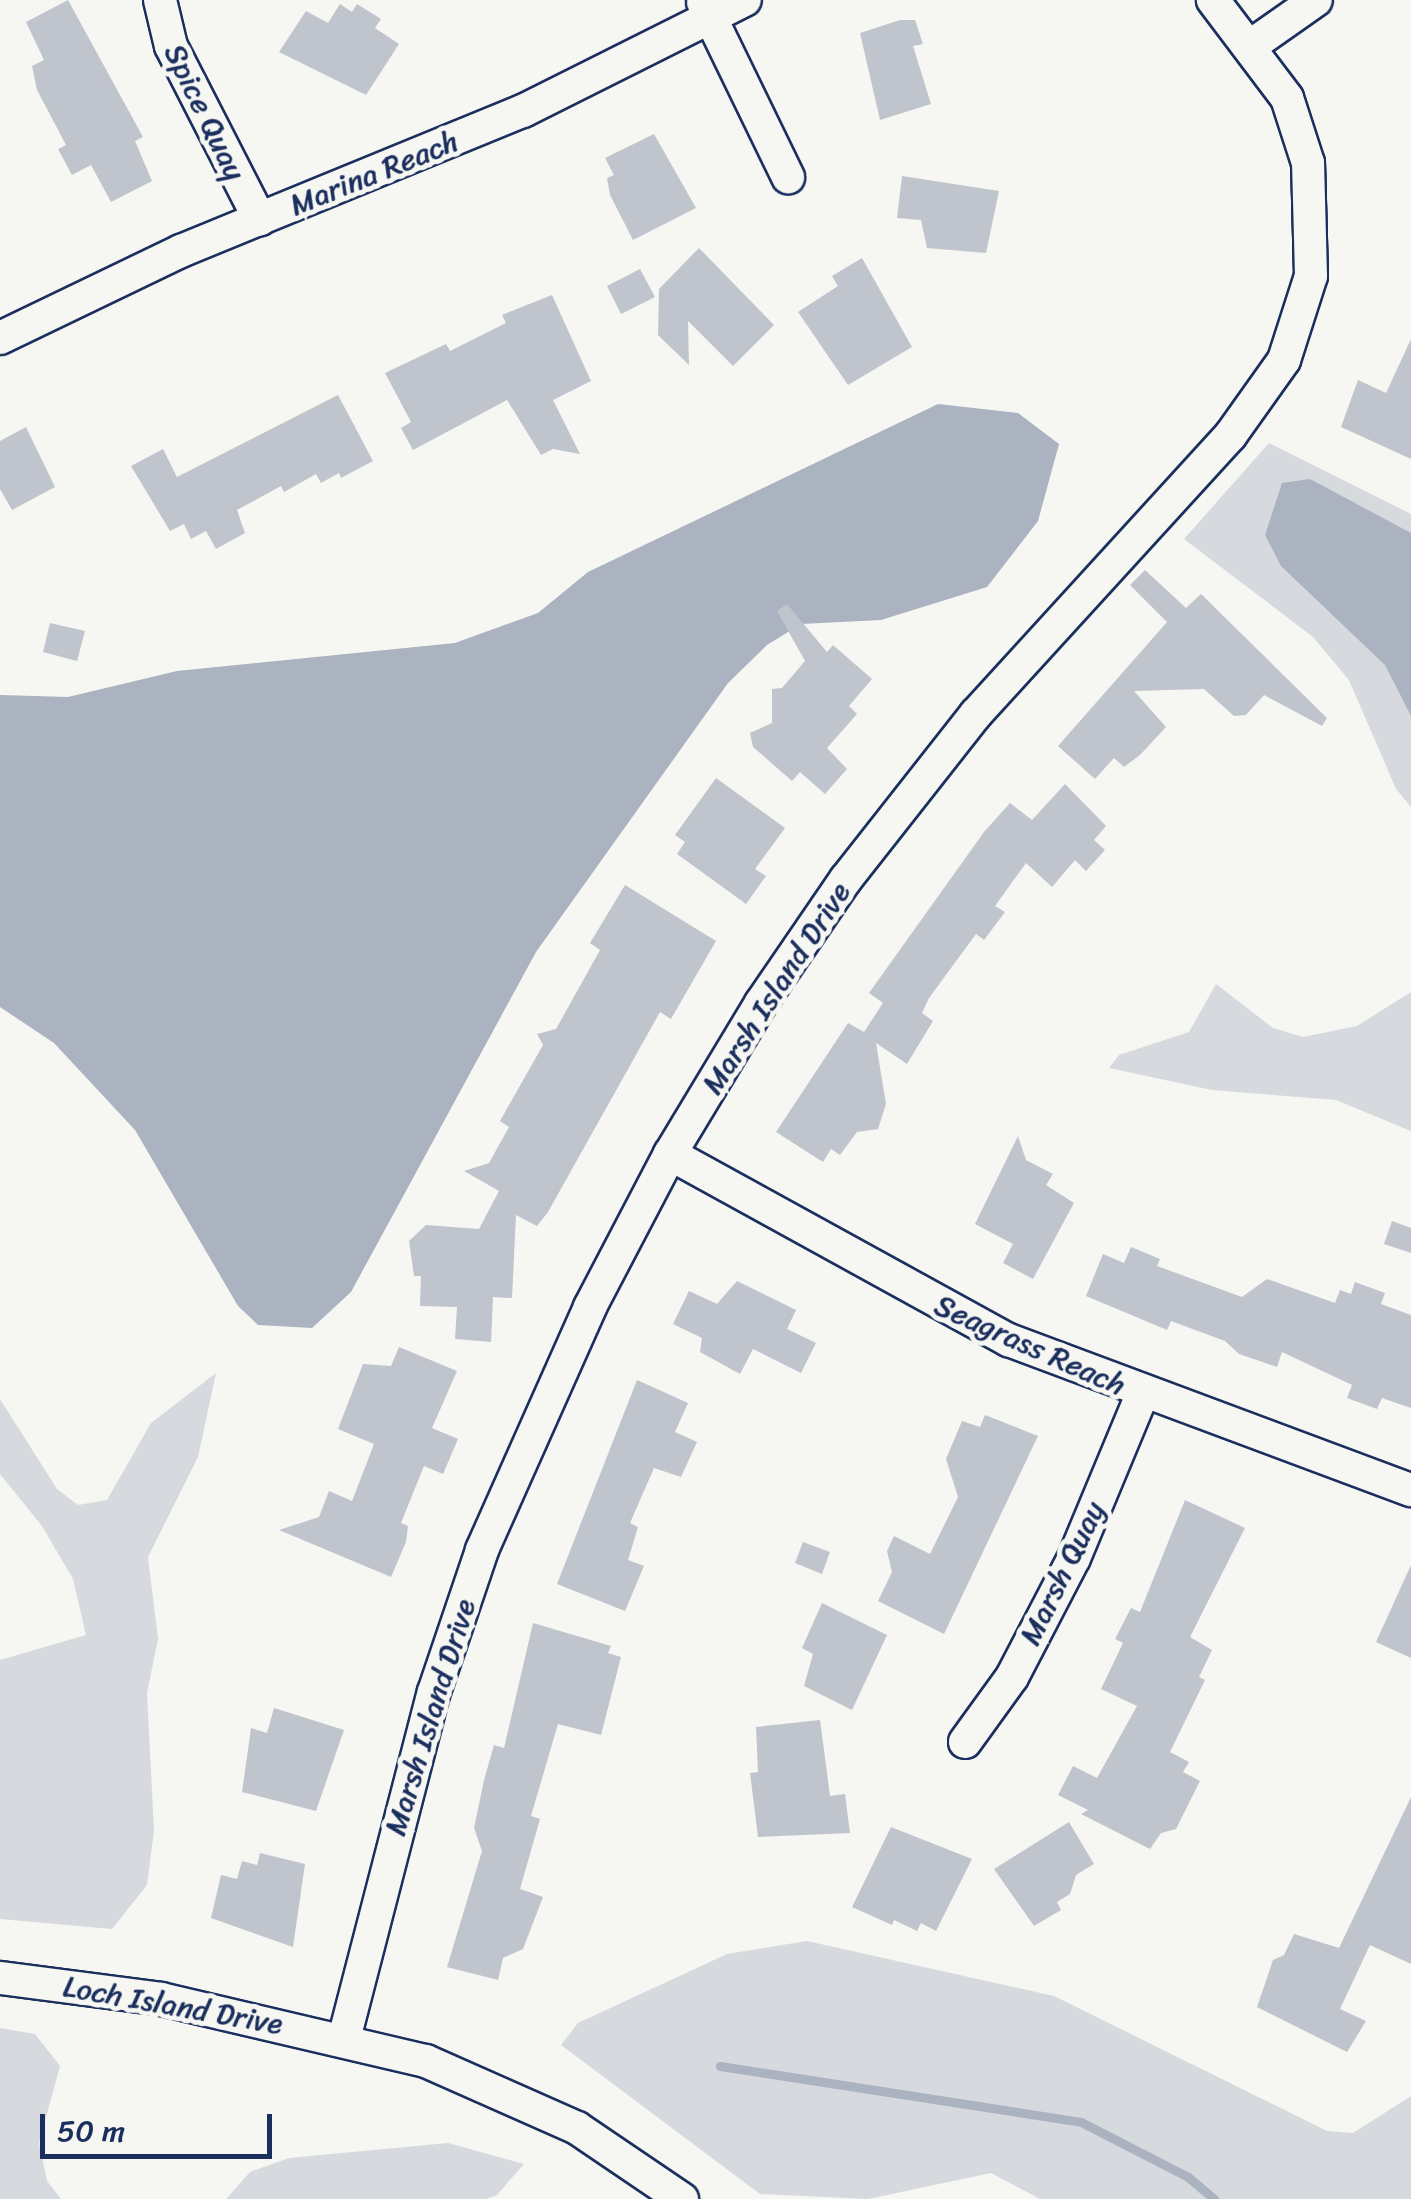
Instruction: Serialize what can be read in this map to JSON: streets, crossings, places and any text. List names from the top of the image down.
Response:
{
  "streets": {
    "street": [
      "Spice Quay",
      "Marina Reach",
      "Marsh Island Drive",
      "Seagrass Reach",
      "Marsh Quay",
      "Loch Island Drive"
    ]
  },
  "crossings": [
    ["Spice Quay", "Marina Reach"],
    ["Marsh Island Drive", "Seagrass Reach"],
    ["Marsh Island Drive", "Loch Island Drive"],
    ["Seagrass Reach", "Marsh Quay"]
  ],
  "scale_bar": "50 m"
}
